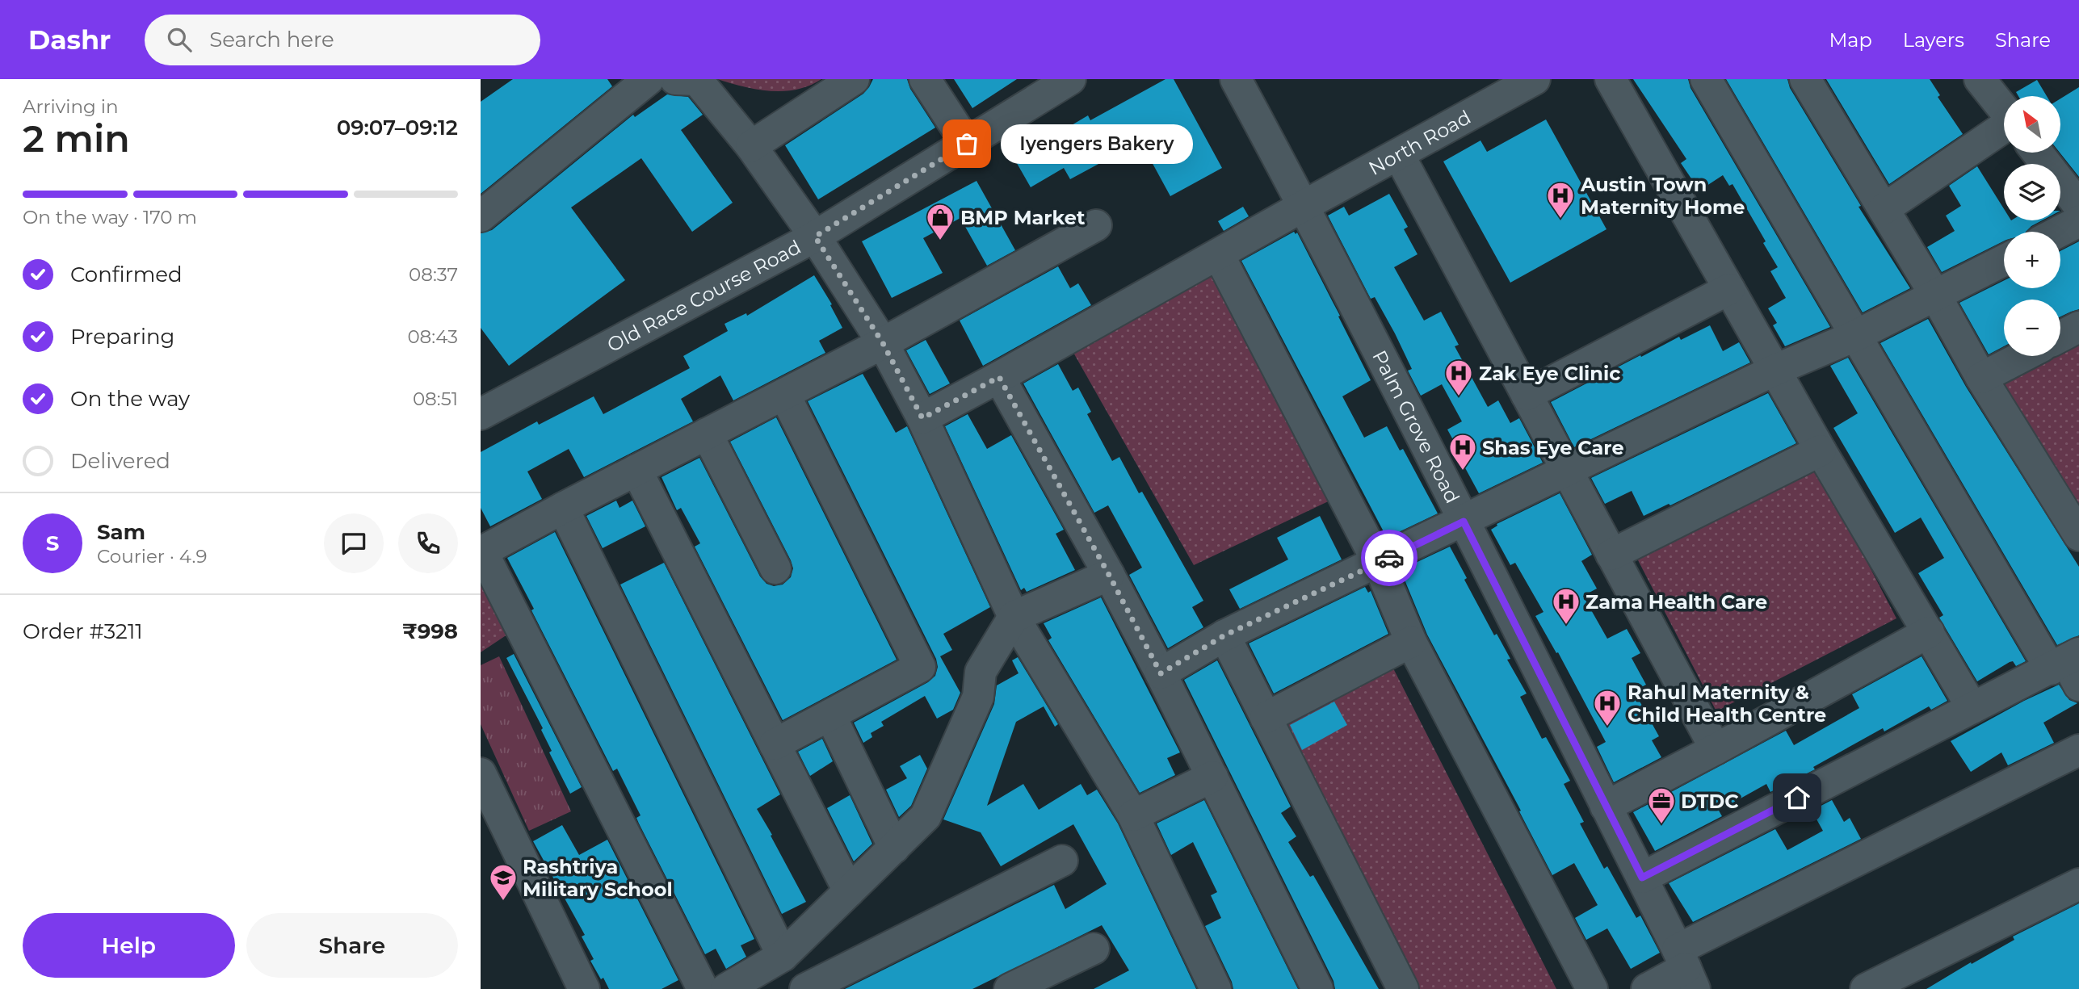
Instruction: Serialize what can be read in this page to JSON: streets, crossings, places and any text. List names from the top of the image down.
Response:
{
  "streets": {
    "street": ["North Road", "Old Race Course Road", "Palm Grove Road"]
  },
  "crossings": [
    ["North Road", "Palm Grove Road"]
  ],
  "places": {
    "other": ["Iyengers Bakery"],
    "hospital": [
      "Austin Town Maternity Home",
      "Zak Eye Clinic",
      "Shas Eye Care",
      "Zama Health Care",
      "Rahul Maternity & Child Health Centre"
    ],
    "shop": ["BMP Market"],
    "office": ["DTDC"],
    "school or university": ["Rashtriya Military School"]
  },
  "north": "top left",
  "page": {
    "header": "Dashr",
    "search": "Search here",
    "nav": ["Map", "Layers", "Share"],
    "heading": ["2 min", "Arriving in", "09:07–09:12"],
    "panel": [
      "Sam",
      "Courier · 4.9",
      "Order #3211",
      "₹998"
    ],
    "map_buttons": ["+", "−"],
    "bubble": "Iyengers Bakery",
    "bar": "On the way · 170 m",
    "list": [
      ["Confirmed", "08:37"],
      ["Preparing", "08:43"],
      ["On the way", "08:51"],
      "Delivered"
    ],
    "round": "S",
    "buttons": ["Help", "Share"]
  }
}
